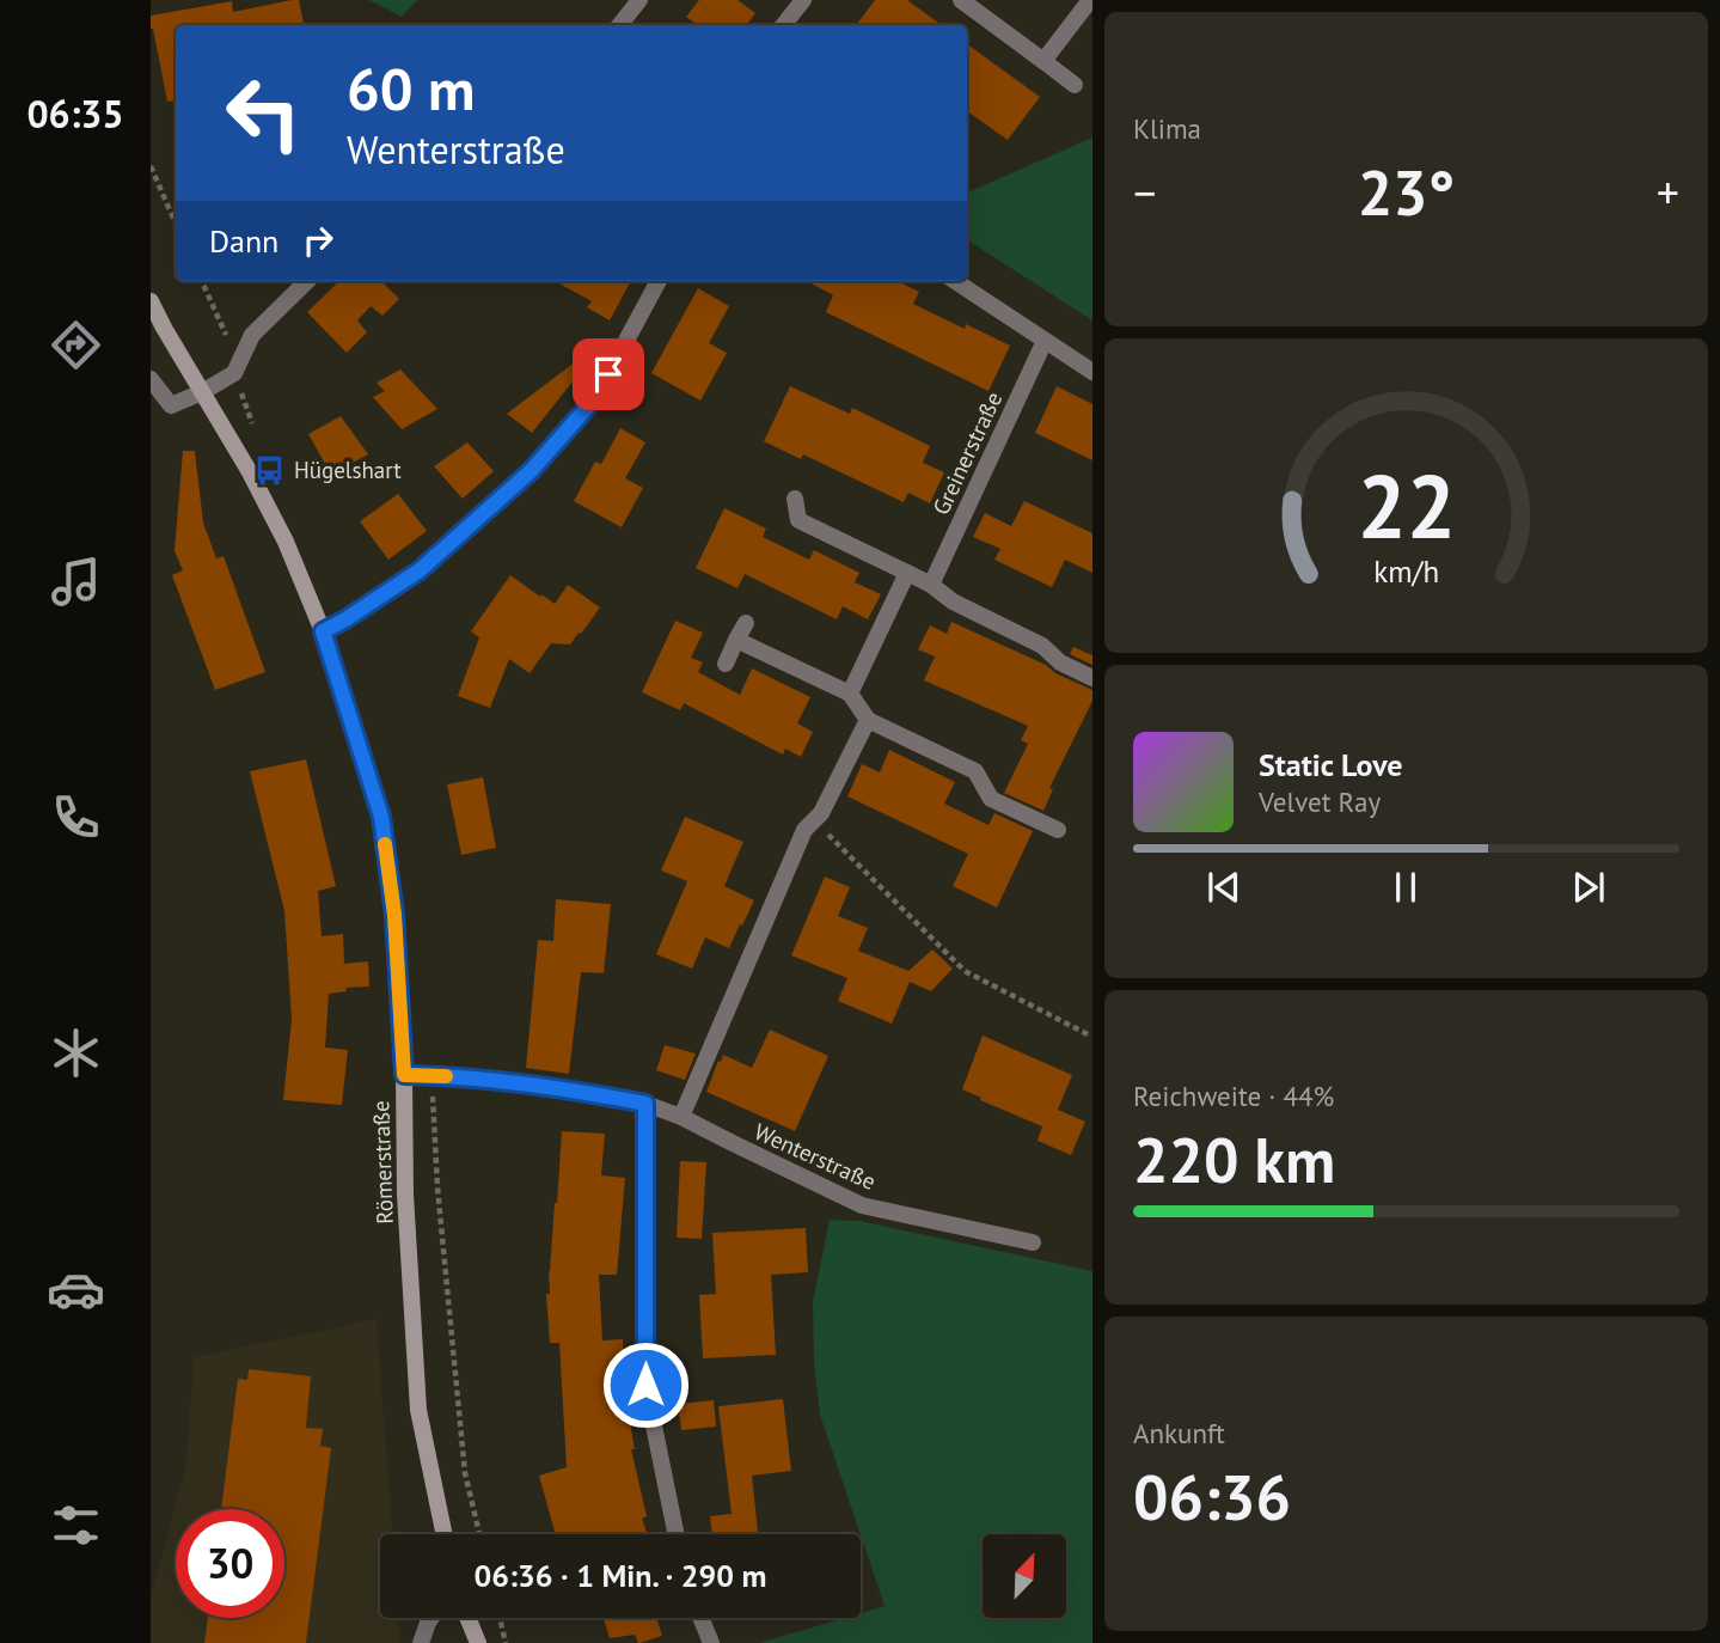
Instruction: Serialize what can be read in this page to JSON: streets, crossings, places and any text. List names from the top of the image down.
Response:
{
  "streets": {
    "main road": ["Römerstraße"],
    "street": ["Greinerstraße", "Wenterstraße"]
  },
  "crossings": [
    ["Wenterstraße", "Römerstraße"]
  ],
  "places": {
    "bus stop": ["Hügelshart"]
  },
  "north": "top right",
  "page": {
    "tabs": "06:35",
    "tile": [
      "Klima",
      ["Reichweite · 44%", "220 km"],
      ["Ankunft", "06:36"]
    ],
    "turn": ["60 m", "Wenterstraße"],
    "heat": ["−", "23°", "+"],
    "then": "Dann",
    "song": ["Static Love", "Velvet Ray"],
    "limit": "30",
    "trip": "06:36 · 1 Min. · 290 m",
    "gauge": ["22", "km/h"]
  }
}
